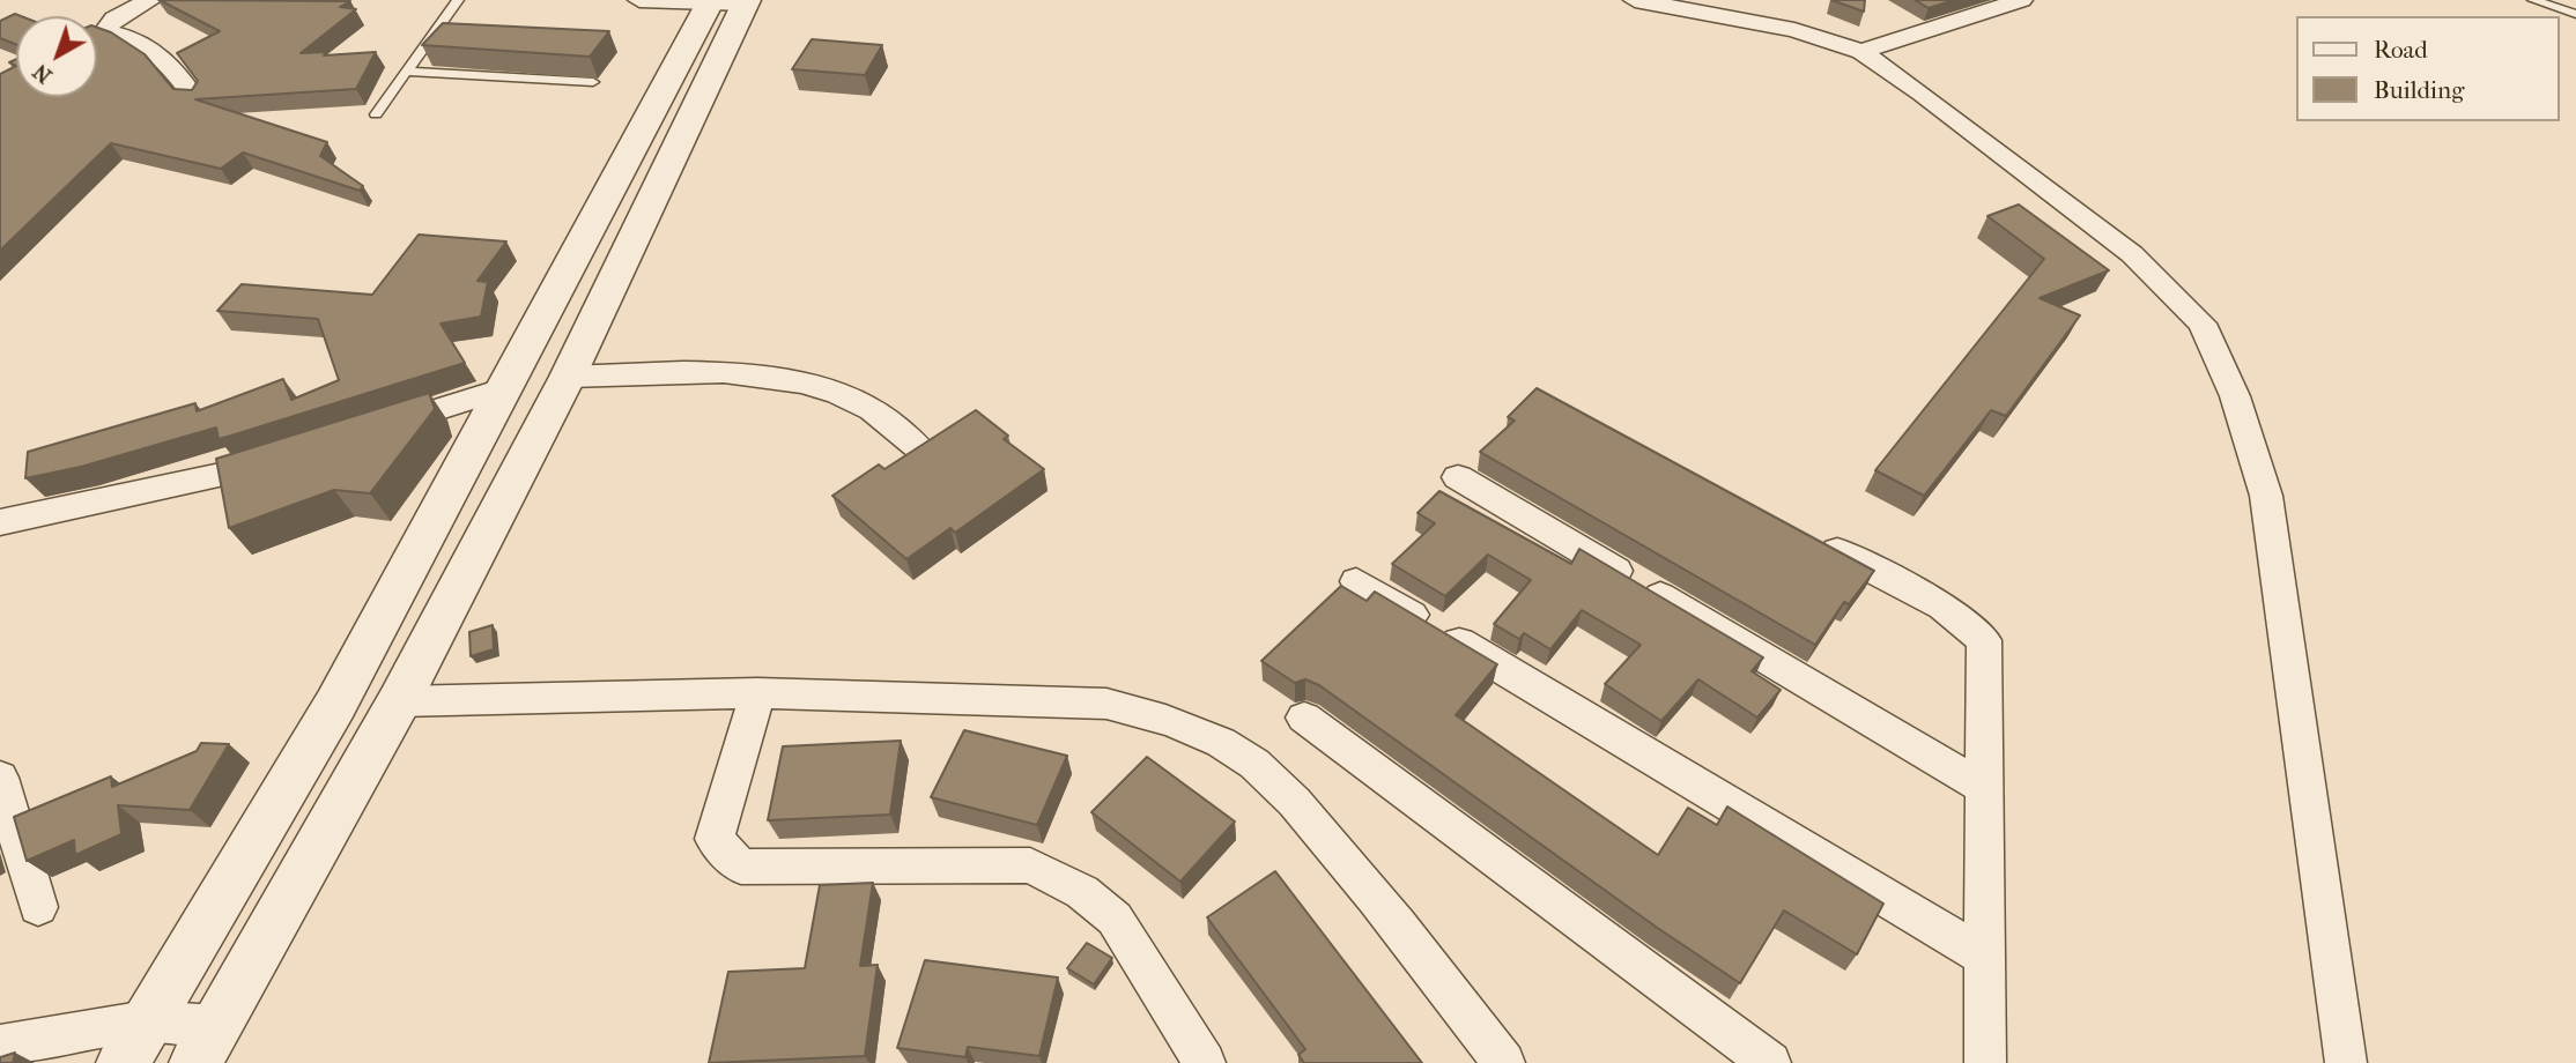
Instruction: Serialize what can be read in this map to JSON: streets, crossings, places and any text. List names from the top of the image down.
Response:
{
  "legend": ["Road", "Building"],
  "north": "bottom left"
}
